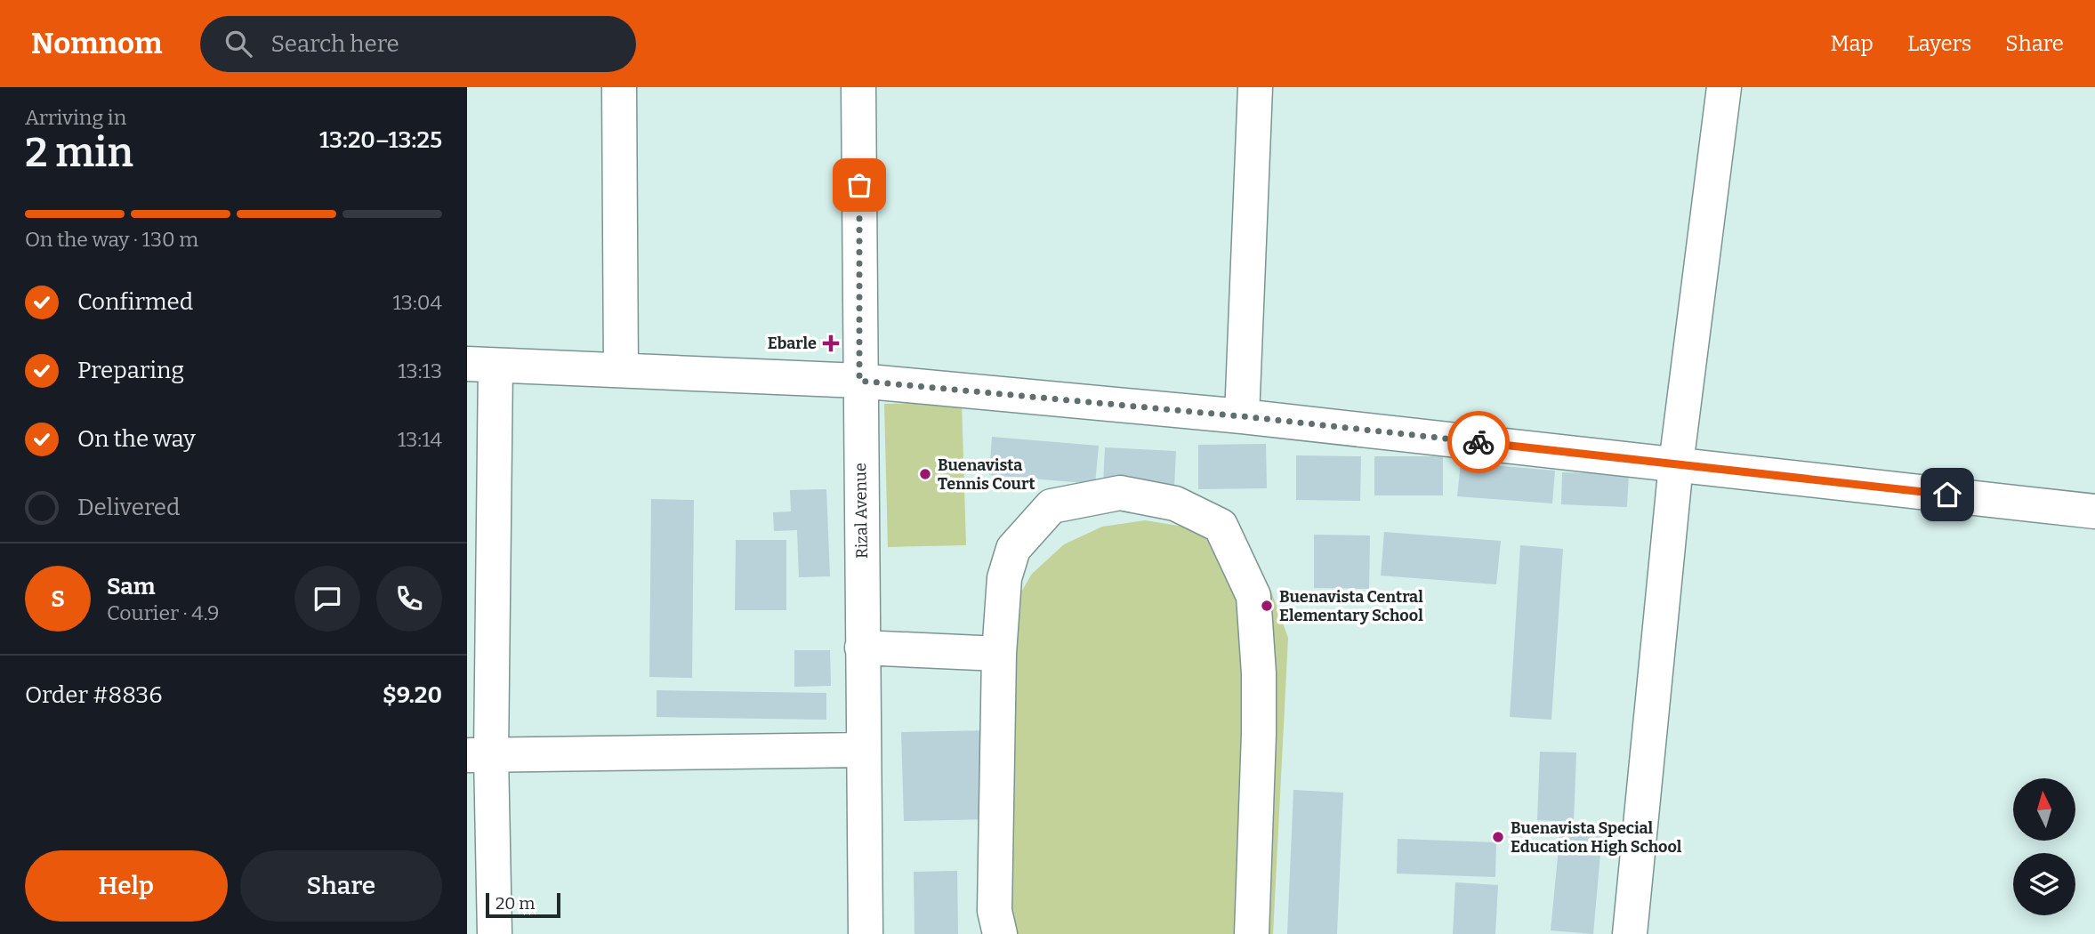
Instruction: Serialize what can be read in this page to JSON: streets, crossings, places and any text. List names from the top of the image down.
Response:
{
  "streets": {
    "street": ["Rizal Avenue"]
  },
  "places": {
    "health": ["Ebarle"],
    "other": ["Buenavista Tennis Court", "Buenavista Central Elementary School", "Buenavista Special Education High School"]
  },
  "scale_bar": "20 m",
  "north": "top",
  "page": {
    "header": "Nomnom",
    "search": "Search here",
    "nav": ["Map", "Layers", "Share"],
    "heading": ["2 min", "Arriving in", "13:20–13:25"],
    "panel": [
      "Sam",
      "Courier · 4.9",
      "Order #8836",
      "$9.20"
    ],
    "bar": "On the way · 130 m",
    "list": [
      ["Confirmed", "13:04"],
      ["Preparing", "13:13"],
      ["On the way", "13:14"],
      "Delivered"
    ],
    "round": "S",
    "buttons": ["Help", "Share"],
    "scale": "20 m"
  }
}
